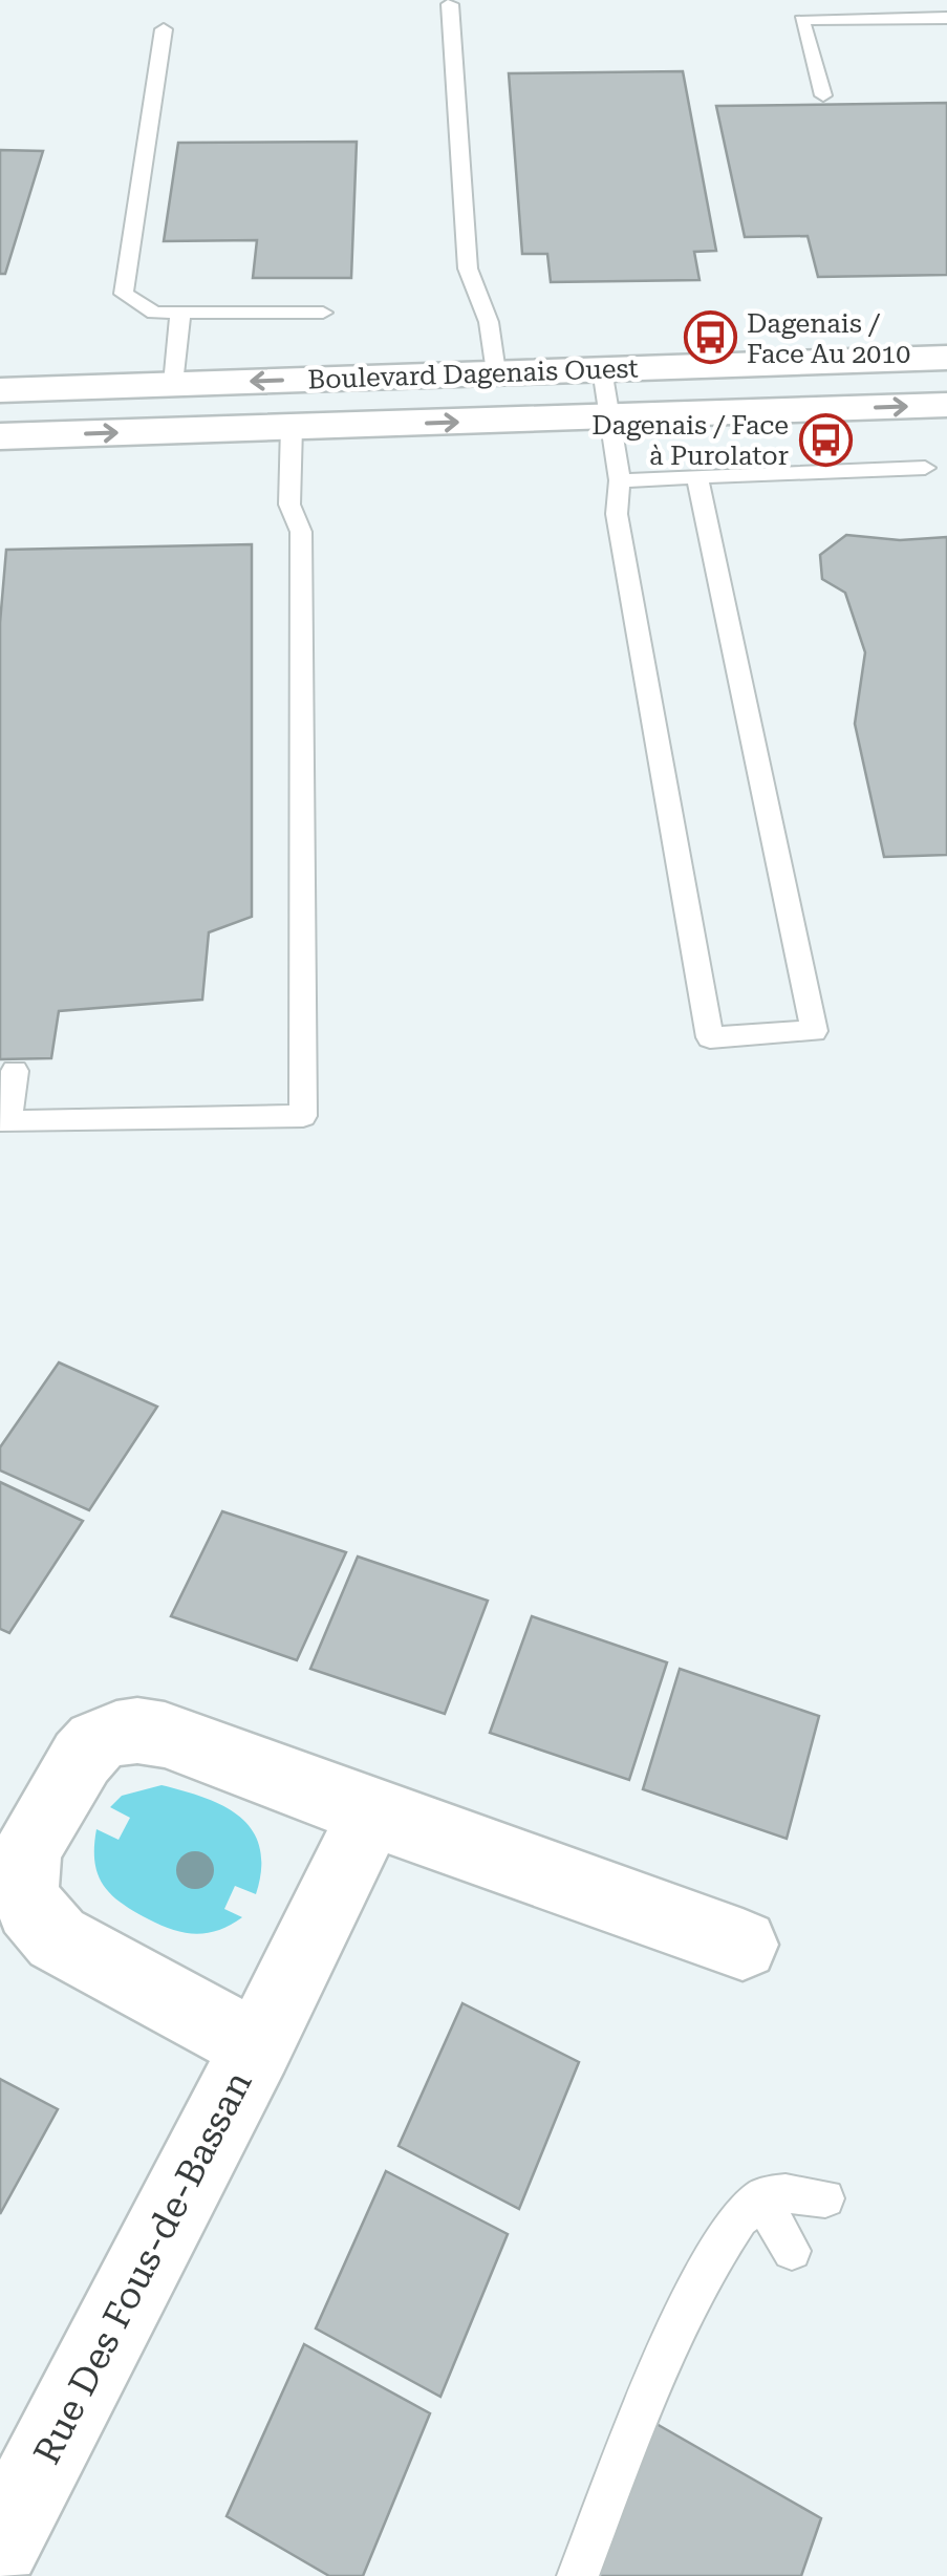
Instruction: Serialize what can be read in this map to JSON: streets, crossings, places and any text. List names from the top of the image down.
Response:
{
  "streets": {
    "main road": ["Boulevard Dagenais Ouest", "Rue Des Fous-de-Bassan"]
  },
  "places": {
    "bus stop": ["Dagenais / Face Au 2010", "Dagenais / Face à Purolator"]
  }
}
